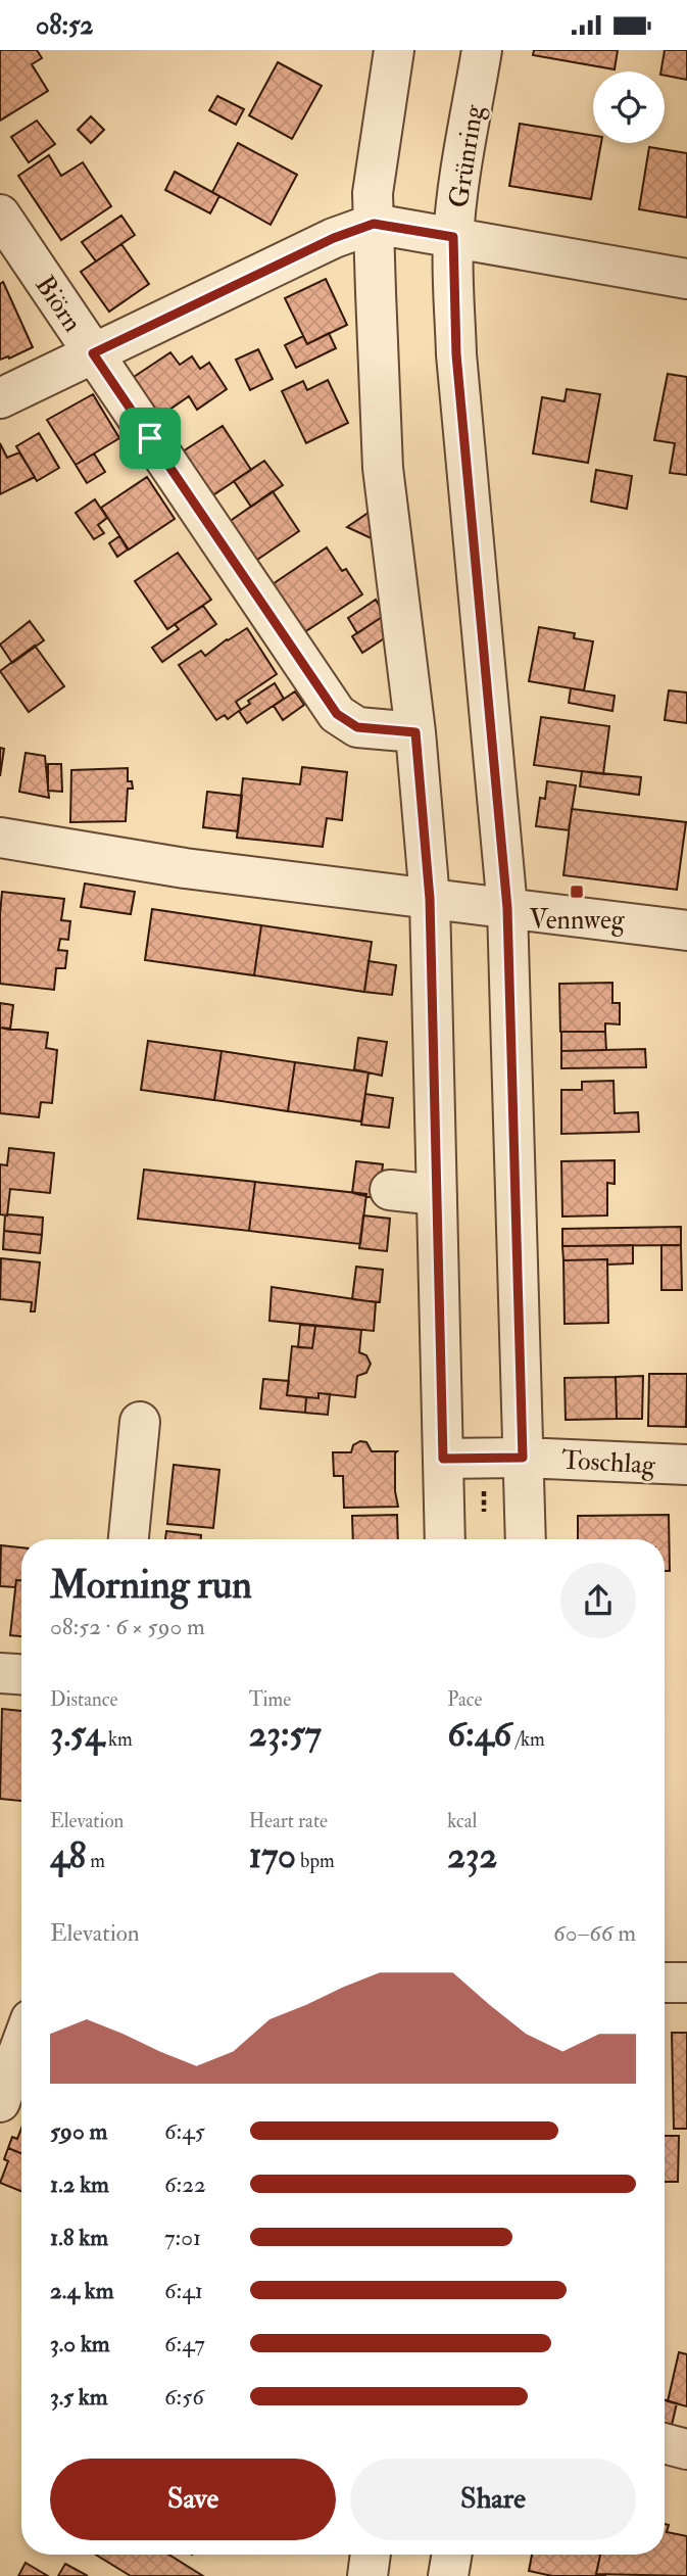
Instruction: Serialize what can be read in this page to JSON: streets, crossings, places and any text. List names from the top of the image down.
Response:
{
  "streets": {
    "street": ["Grünring", "Biörn", "Toschlag"]
  },
  "crossings": [
    ["Grünring", "Toschlag"]
  ],
  "places": {
    "transit": ["Vennweg"]
  },
  "page": {
    "status": "08:52",
    "heading": ["Morning run", "08:52 · 6 × 590 m"],
    "stats": [
      ["Distance", "3.54 km"],
      ["Time", "23:57"],
      ["Pace", "6:46 /km"],
      ["Elevation", "48 m"],
      ["Heart rate", "170 bpm"],
      ["kcal", "232"]
    ],
    "chart": ["Elevation", "60–66 m"],
    "list": [
      {
        "name": "590 m",
        "note": "6:45"
      },
      {
        "name": "1.2 km",
        "note": "6:22"
      },
      {
        "name": "1.8 km",
        "note": "7:01"
      },
      {
        "name": "2.4 km",
        "note": "6:41"
      },
      {
        "name": "3.0 km",
        "note": "6:47"
      },
      {
        "name": "3.5 km",
        "note": "6:56"
      }
    ],
    "buttons": ["Save", "Share"]
  }
}
